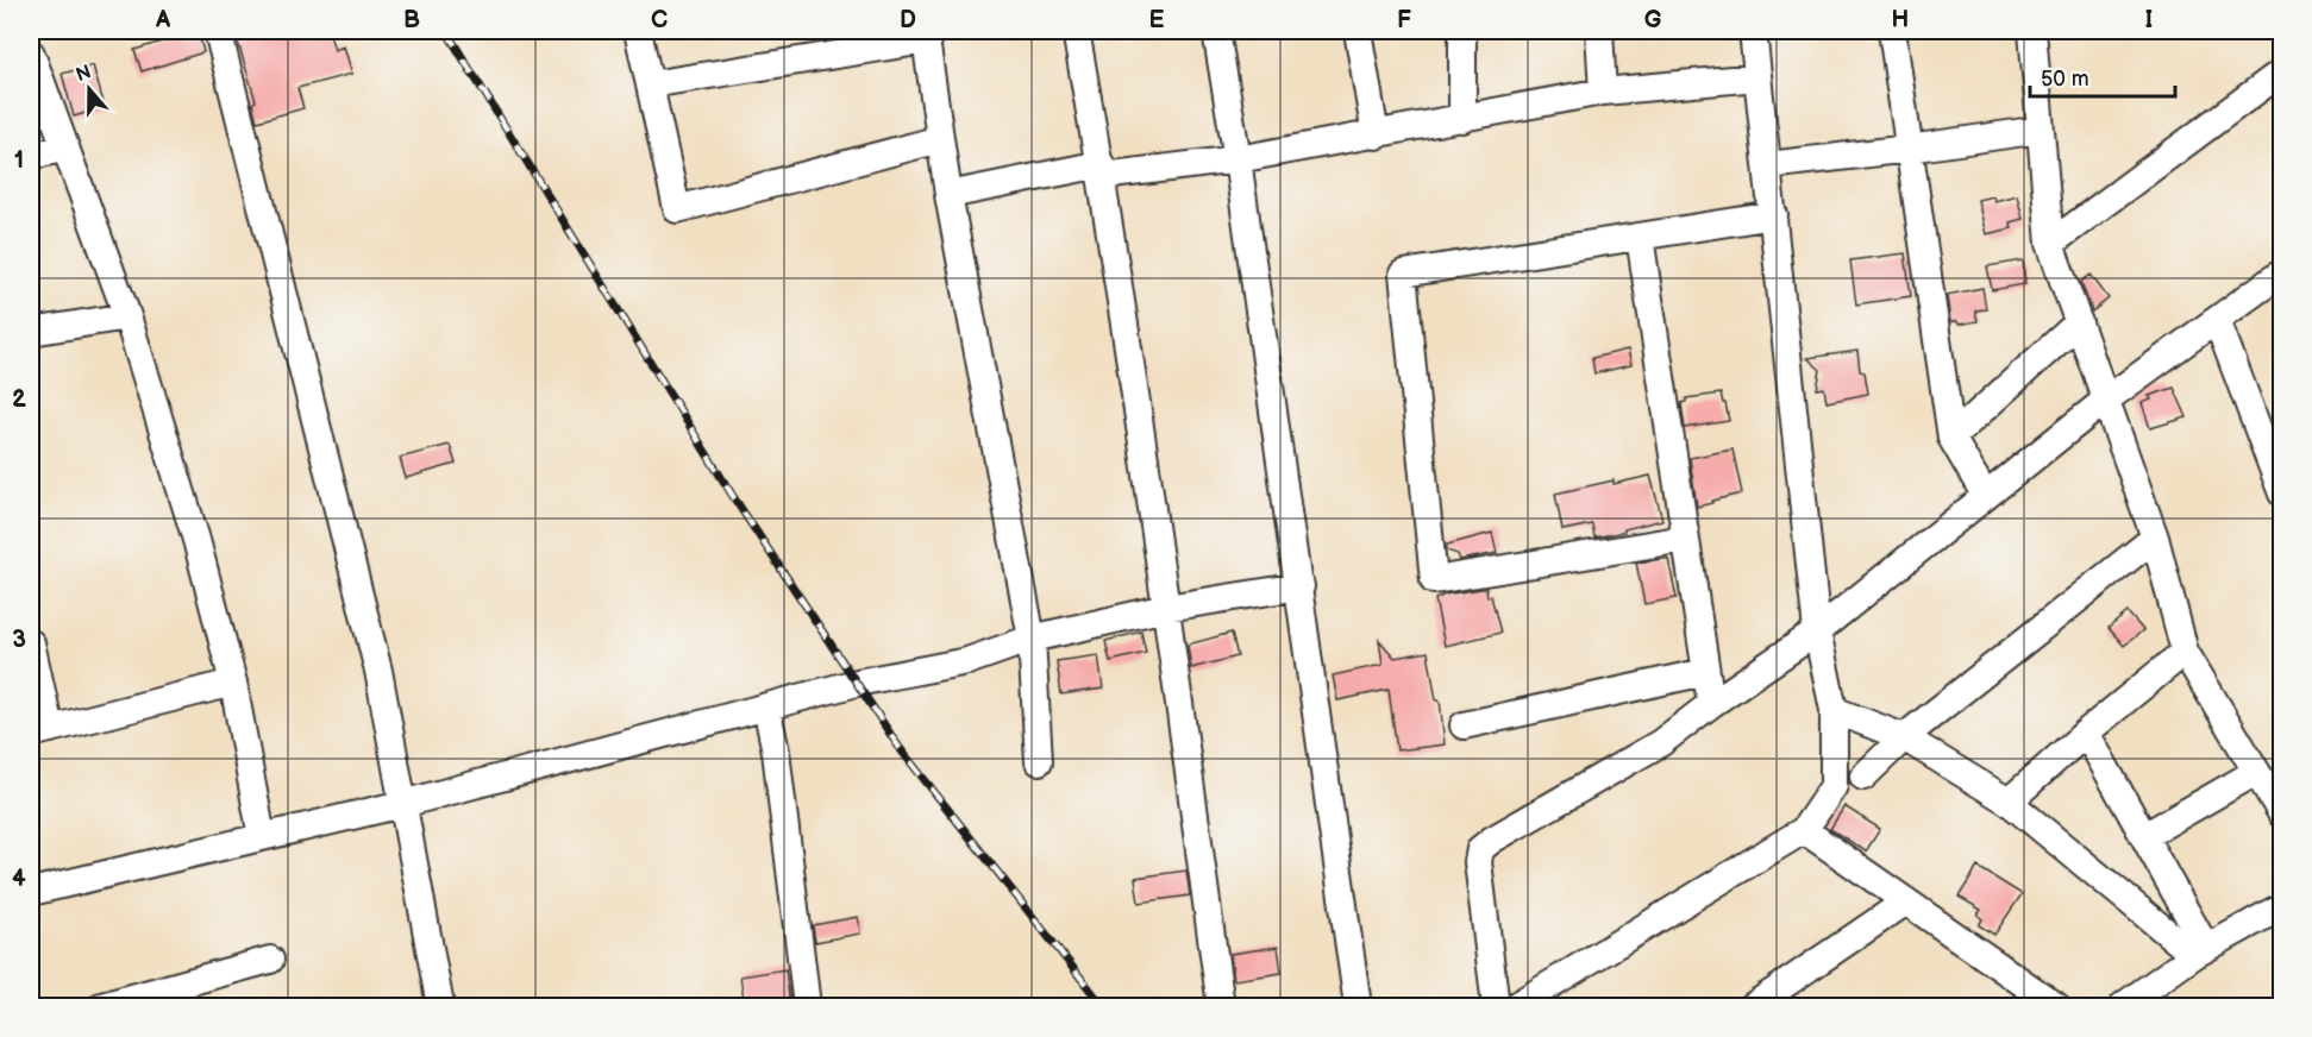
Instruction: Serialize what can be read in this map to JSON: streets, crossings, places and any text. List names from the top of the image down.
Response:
{
  "scale_bar": "50 m",
  "north": "top",
  "grid": {
    "columns": [
      "A",
      "B",
      "C",
      "D",
      "E",
      "F",
      "G",
      "H",
      "I"
    ],
    "rows": [
      "1",
      "2",
      "3",
      "4"
    ]
  }
}
